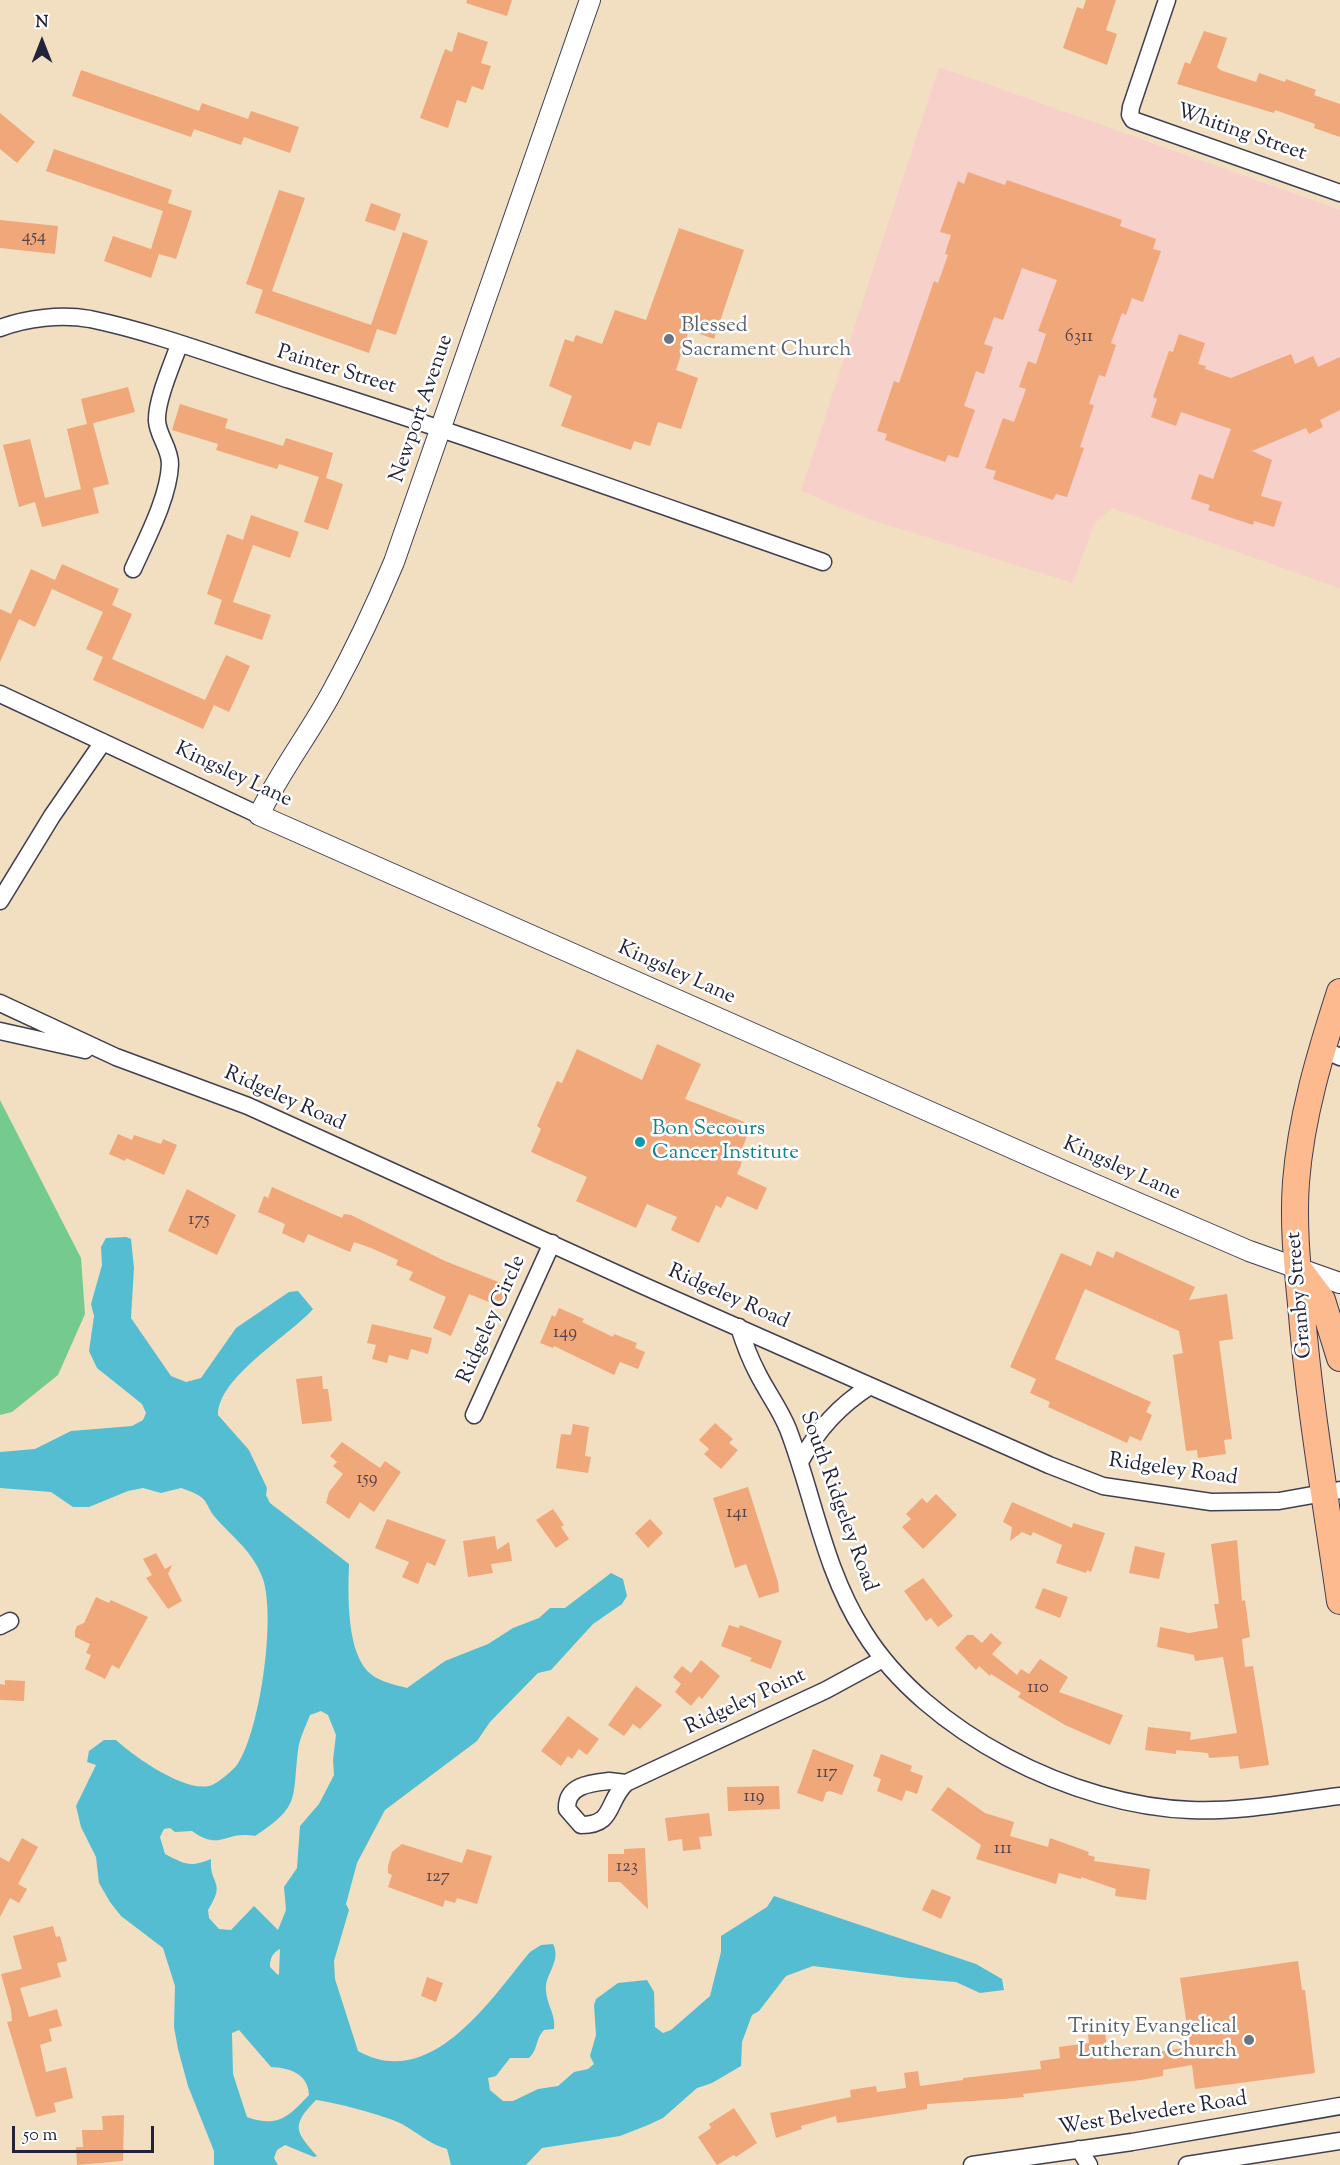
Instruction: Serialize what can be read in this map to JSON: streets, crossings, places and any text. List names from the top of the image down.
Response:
{
  "streets": {
    "main road": ["Granby Street"],
    "street": [
      "Whiting Street",
      "Painter Street",
      "Newport Avenue",
      "Kingsley Lane",
      "Ridgeley Road",
      "Ridgeley Circle",
      "South Ridgeley Road",
      "Ridgeley Point",
      "West Belvedere Road"
    ]
  },
  "crossings": [
    ["Painter Street", "Newport Avenue"],
    ["Newport Avenue", "Kingsley Lane"],
    ["Kingsley Lane", "Granby Street"],
    ["Ridgeley Road", "Granby Street"],
    ["Ridgeley Road", "Ridgeley Circle"],
    ["Ridgeley Road", "South Ridgeley Road"],
    ["South Ridgeley Road", "Ridgeley Point"]
  ],
  "places": ["Blessed Sacrament Church", "Bon Secours Cancer Institute", "Trinity Evangelical Lutheran Church"],
  "house_numbers": [
    "454",
    "6311",
    "175",
    "149",
    "159",
    "141",
    "110",
    "117",
    "119",
    "111",
    "123",
    "127"
  ],
  "scale_bar": "50 m",
  "north": "top"
}
